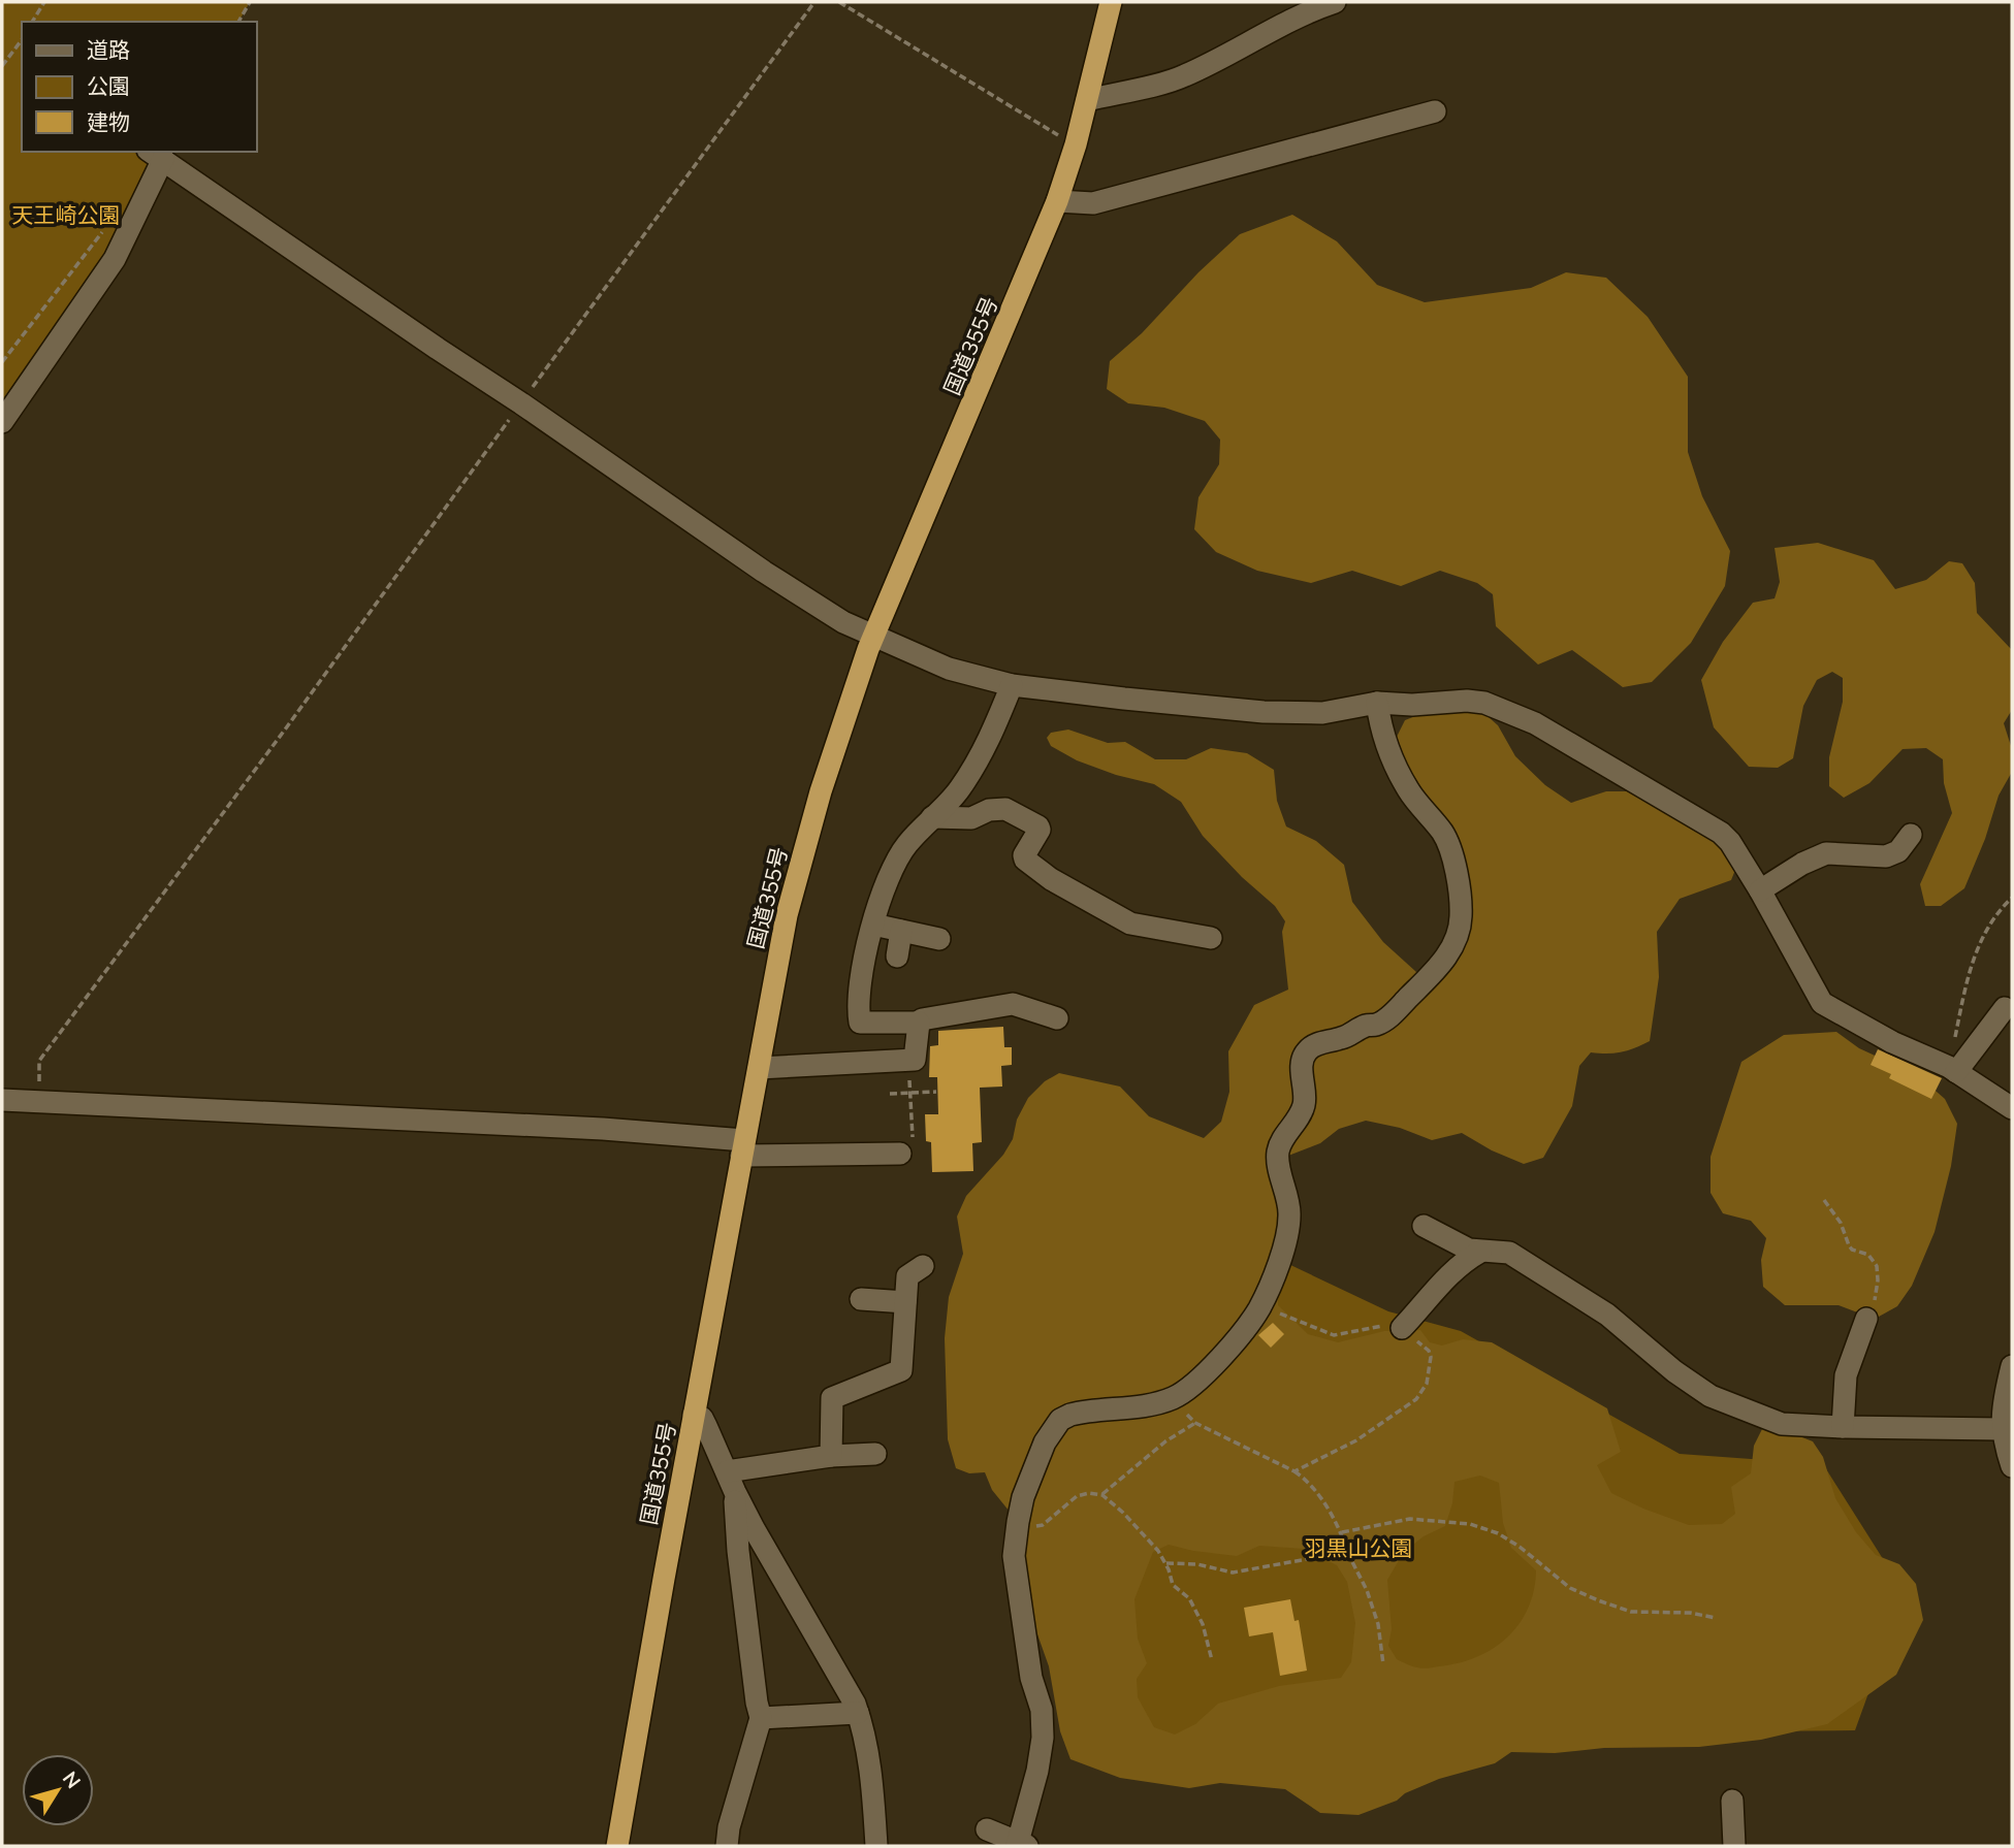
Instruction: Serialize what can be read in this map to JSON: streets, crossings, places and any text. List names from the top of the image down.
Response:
{
  "streets": {
    "highway": ["国道355号"]
  },
  "parks": ["天王崎公園", "羽黒山公園"],
  "legend": ["道路", "公園", "建物"],
  "north": "top right"
}
